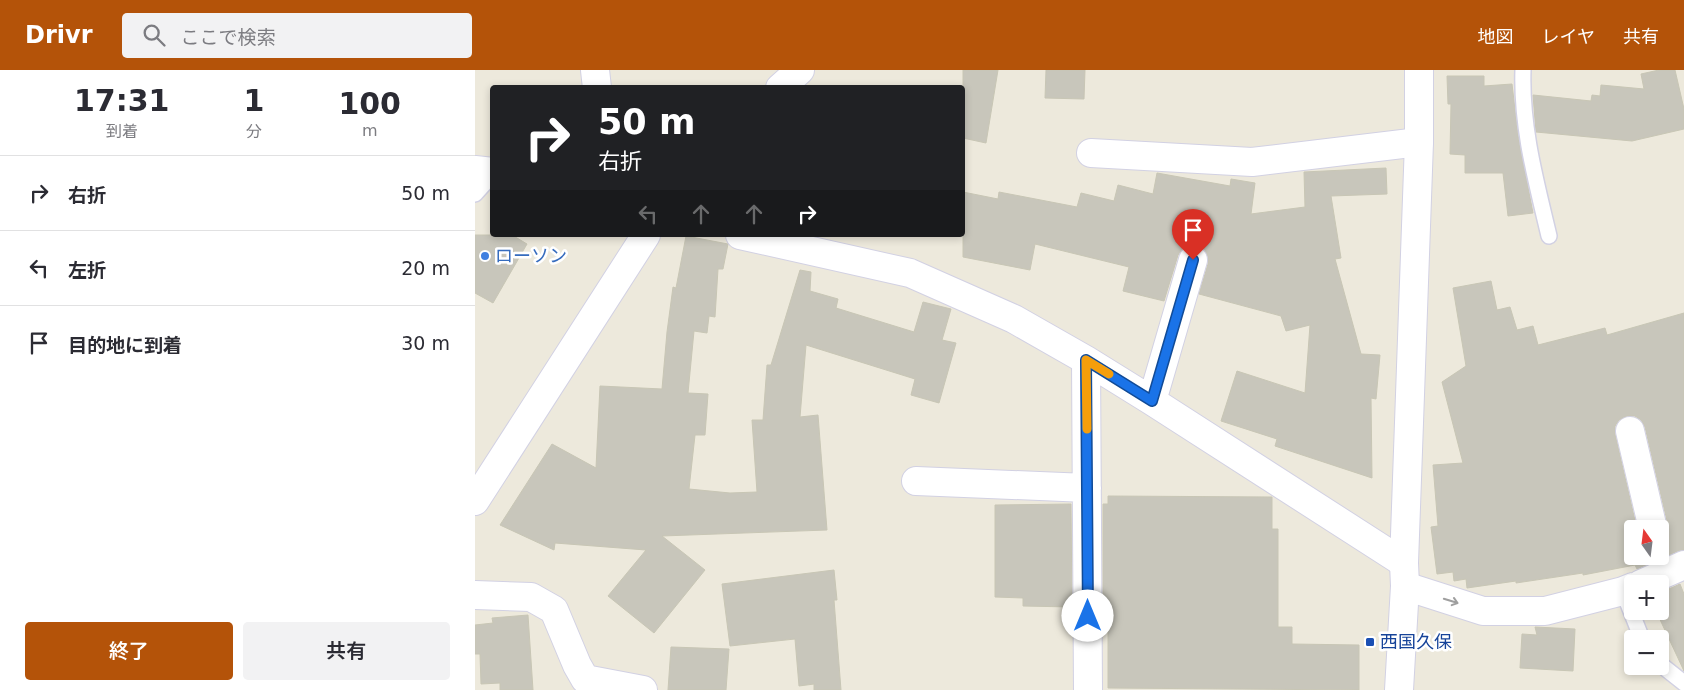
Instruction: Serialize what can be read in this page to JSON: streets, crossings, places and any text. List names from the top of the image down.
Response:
{
  "places": {
    "other": ["ローソン"],
    "transit": ["西国久保"]
  },
  "north": "top",
  "page": {
    "header": "Drivr",
    "search": "ここで検索",
    "nav": ["地図", "レイヤ", "共有"],
    "eta": [
      "17:31",
      "到着",
      "1",
      "分",
      "100",
      "m"
    ],
    "turn": ["50 m", "右折"],
    "list": [
      {
        "name": "右折",
        "value": "50 m"
      },
      {
        "name": "左折",
        "value": "20 m"
      },
      {
        "name": "目的地に到着",
        "value": "30 m"
      }
    ],
    "map_buttons": ["+", "−"],
    "buttons": ["終了", "共有"]
  }
}
